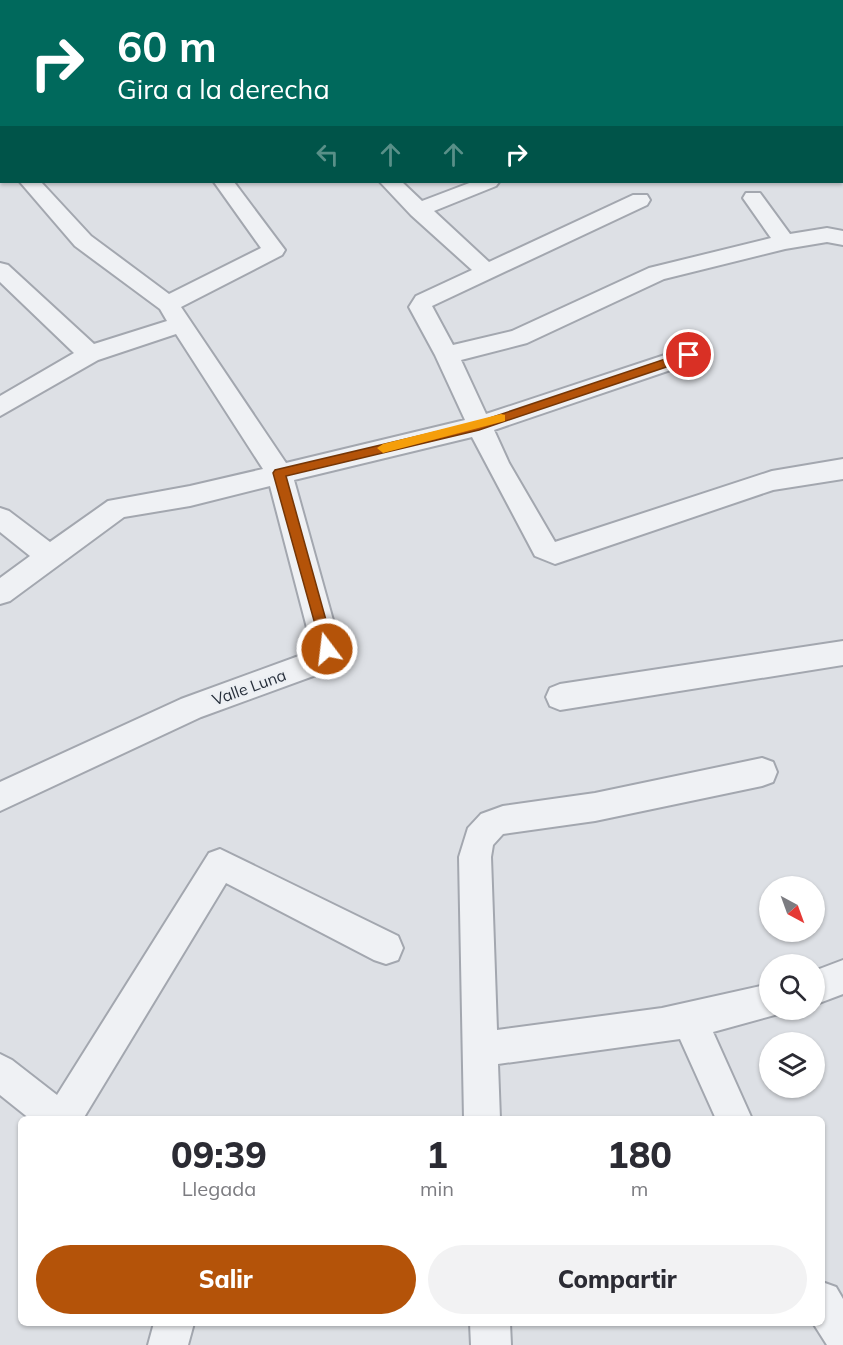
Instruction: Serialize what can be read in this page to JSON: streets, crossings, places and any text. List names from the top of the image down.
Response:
{
  "streets": {
    "street": ["Valle Luna"]
  },
  "north": "bottom right",
  "page": {
    "turn": ["60 m", "Gira a la derecha"],
    "eta": [
      "09:39",
      "Llegada",
      "1",
      "min",
      "180",
      "m"
    ],
    "buttons": ["Salir", "Compartir"]
  }
}
